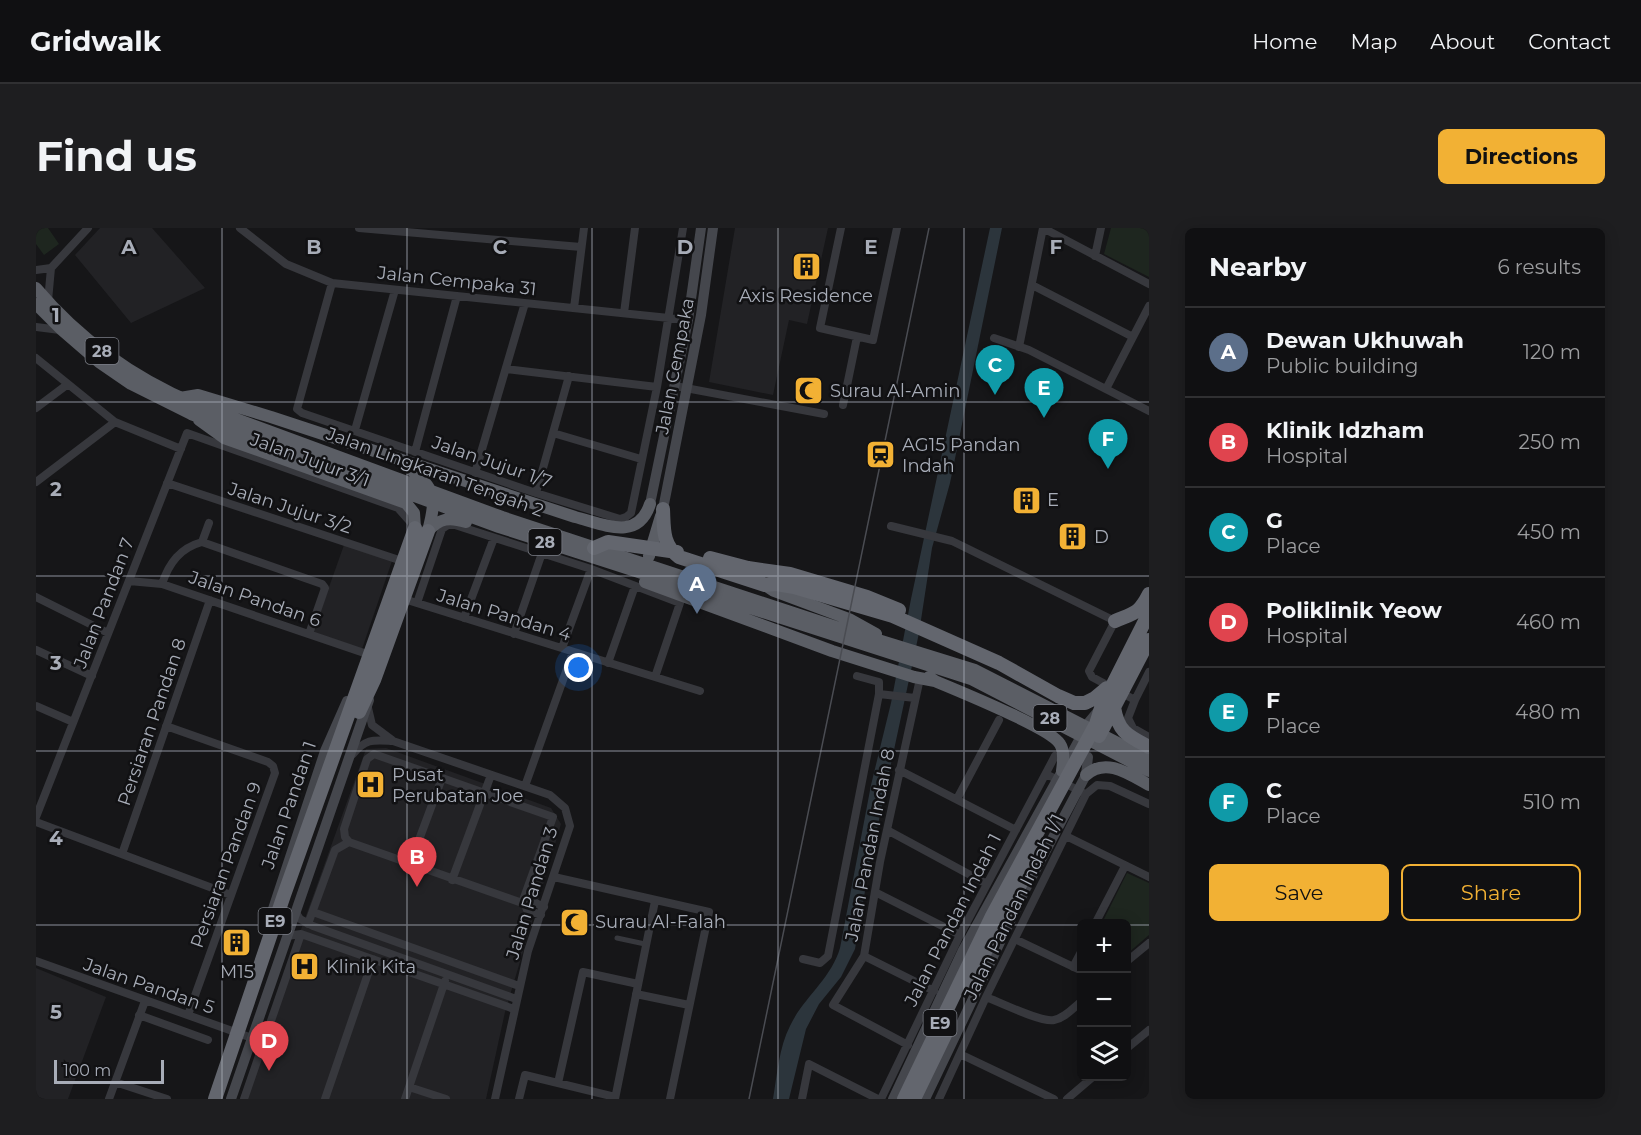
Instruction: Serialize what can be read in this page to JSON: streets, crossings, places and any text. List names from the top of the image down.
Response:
{
  "streets": {
    "highway": [
      "28",
      "Jalan Lingkaran Tengah 2",
      "Jalan Pandan 1",
      "E9"
    ],
    "main road": ["Jalan Cempaka"],
    "street": [
      "Jalan Cempaka 31",
      "Jalan Jujur 3/1",
      "Jalan Jujur 1/7",
      "Jalan Jujur 3/2",
      "Jalan Pandan 6",
      "Jalan Pandan 7",
      "Jalan Pandan 4",
      "Persiaran Pandan 8",
      "Jalan Pandan Indah 8",
      "Persiaran Pandan 9",
      "Jalan Pandan 3",
      "Jalan Pandan Indah 1/1",
      "Jalan Pandan Indah 1",
      "Jalan Pandan 5"
    ]
  },
  "crossings": [
    ["Jalan Cempaka 31", "Jalan Cempaka"],
    ["Jalan Cempaka 31", "Jalan Jujur 1/7"],
    ["Jalan Jujur 3/1", "Jalan Pandan 7"],
    ["Jalan Jujur 3/1", "Jalan Pandan 1"],
    ["Jalan Jujur 3/2", "Jalan Pandan 7"],
    ["Jalan Jujur 3/2", "Jalan Pandan 1"],
    ["Jalan Pandan 6", "Jalan Pandan 7"],
    ["Jalan Pandan 6", "Persiaran Pandan 8"],
    ["Jalan Pandan 6", "Jalan Pandan 1"],
    ["Jalan Pandan 4", "Jalan Pandan 1"],
    ["Persiaran Pandan 8", "Persiaran Pandan 9"],
    ["Jalan Pandan 1", "Jalan Pandan 3"],
    ["Jalan Pandan 1", "E9"],
    ["Jalan Pandan 1", "Jalan Pandan 5"],
    ["Jalan Pandan Indah 8", "Jalan Pandan Indah 1"],
    ["Persiaran Pandan 9", "Jalan Pandan 5"]
  ],
  "places": {
    "building": [
      "Axis Residence",
      "E",
      "D",
      "M15"
    ],
    "mosque": ["Surau Al-Amin", "Surau Al-Falah"],
    "station": ["AG15 Pandan Indah"],
    "hospital": ["Pusat Perubatan Joe", "Klinik Kita"]
  },
  "scale_bar": "100 m",
  "page": {
    "header": "Gridwalk",
    "nav": [
      "Home",
      "Map",
      "About",
      "Contact"
    ],
    "buttons": [
      "Directions",
      ["Save", "Share"]
    ],
    "title": "Find us",
    "heading": ["Nearby", "6 results"],
    "list": [
      {
        "mark": "A",
        "name": "Dewan Ukhuwah",
        "note": "Public building",
        "value": "120 m"
      },
      {
        "mark": "B",
        "name": "Klinik Idzham",
        "note": "Hospital",
        "value": "250 m"
      },
      {
        "mark": "C",
        "name": "G",
        "note": "Place",
        "value": "450 m"
      },
      {
        "mark": "D",
        "name": "Poliklinik Yeow",
        "note": "Hospital",
        "value": "460 m"
      },
      {
        "mark": "E",
        "name": "F",
        "note": "Place",
        "value": "480 m"
      },
      {
        "mark": "F",
        "name": "C",
        "note": "Place",
        "value": "510 m"
      }
    ],
    "pins": [
      "C",
      "E",
      "F",
      "A",
      "B",
      "D"
    ],
    "map_buttons": ["+", "−"],
    "scale": "100 m"
  },
  "grid": {
    "columns": [
      "A",
      "B",
      "C",
      "D",
      "E",
      "F"
    ],
    "rows": [
      "1",
      "2",
      "3",
      "4",
      "5"
    ]
  }
}
